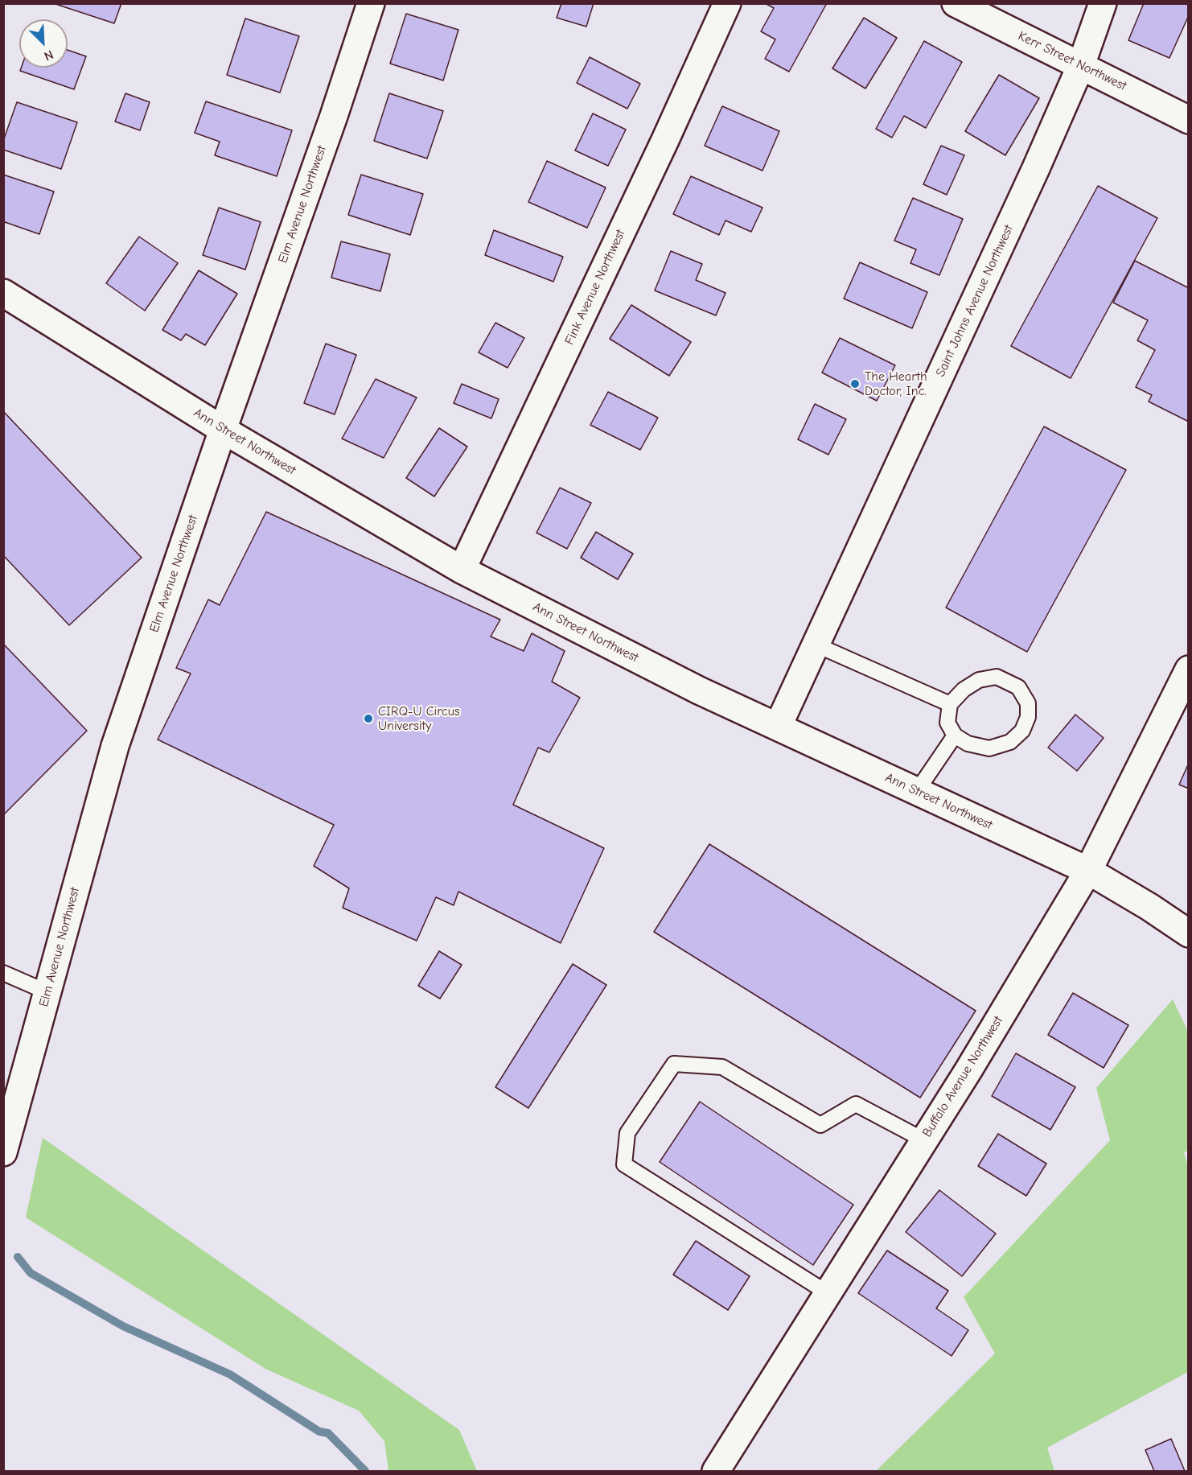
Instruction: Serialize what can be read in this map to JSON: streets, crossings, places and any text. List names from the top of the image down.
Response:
{
  "streets": {
    "street": [
      "Kerr Street Northwest",
      "Elm Avenue Northwest",
      "Fink Avenue Northwest",
      "Saint Johns Avenue Northwest",
      "Ann Street Northwest",
      "Buffalo Avenue Northwest"
    ]
  },
  "crossings": [
    ["Kerr Street Northwest", "Saint Johns Avenue Northwest"],
    ["Elm Avenue Northwest", "Ann Street Northwest"],
    ["Fink Avenue Northwest", "Ann Street Northwest"],
    ["Saint Johns Avenue Northwest", "Ann Street Northwest"],
    ["Ann Street Northwest", "Buffalo Avenue Northwest"]
  ],
  "places": ["The Hearth Doctor, Inc.", "CIRQ-U Circus University"],
  "north": "bottom right"
}
